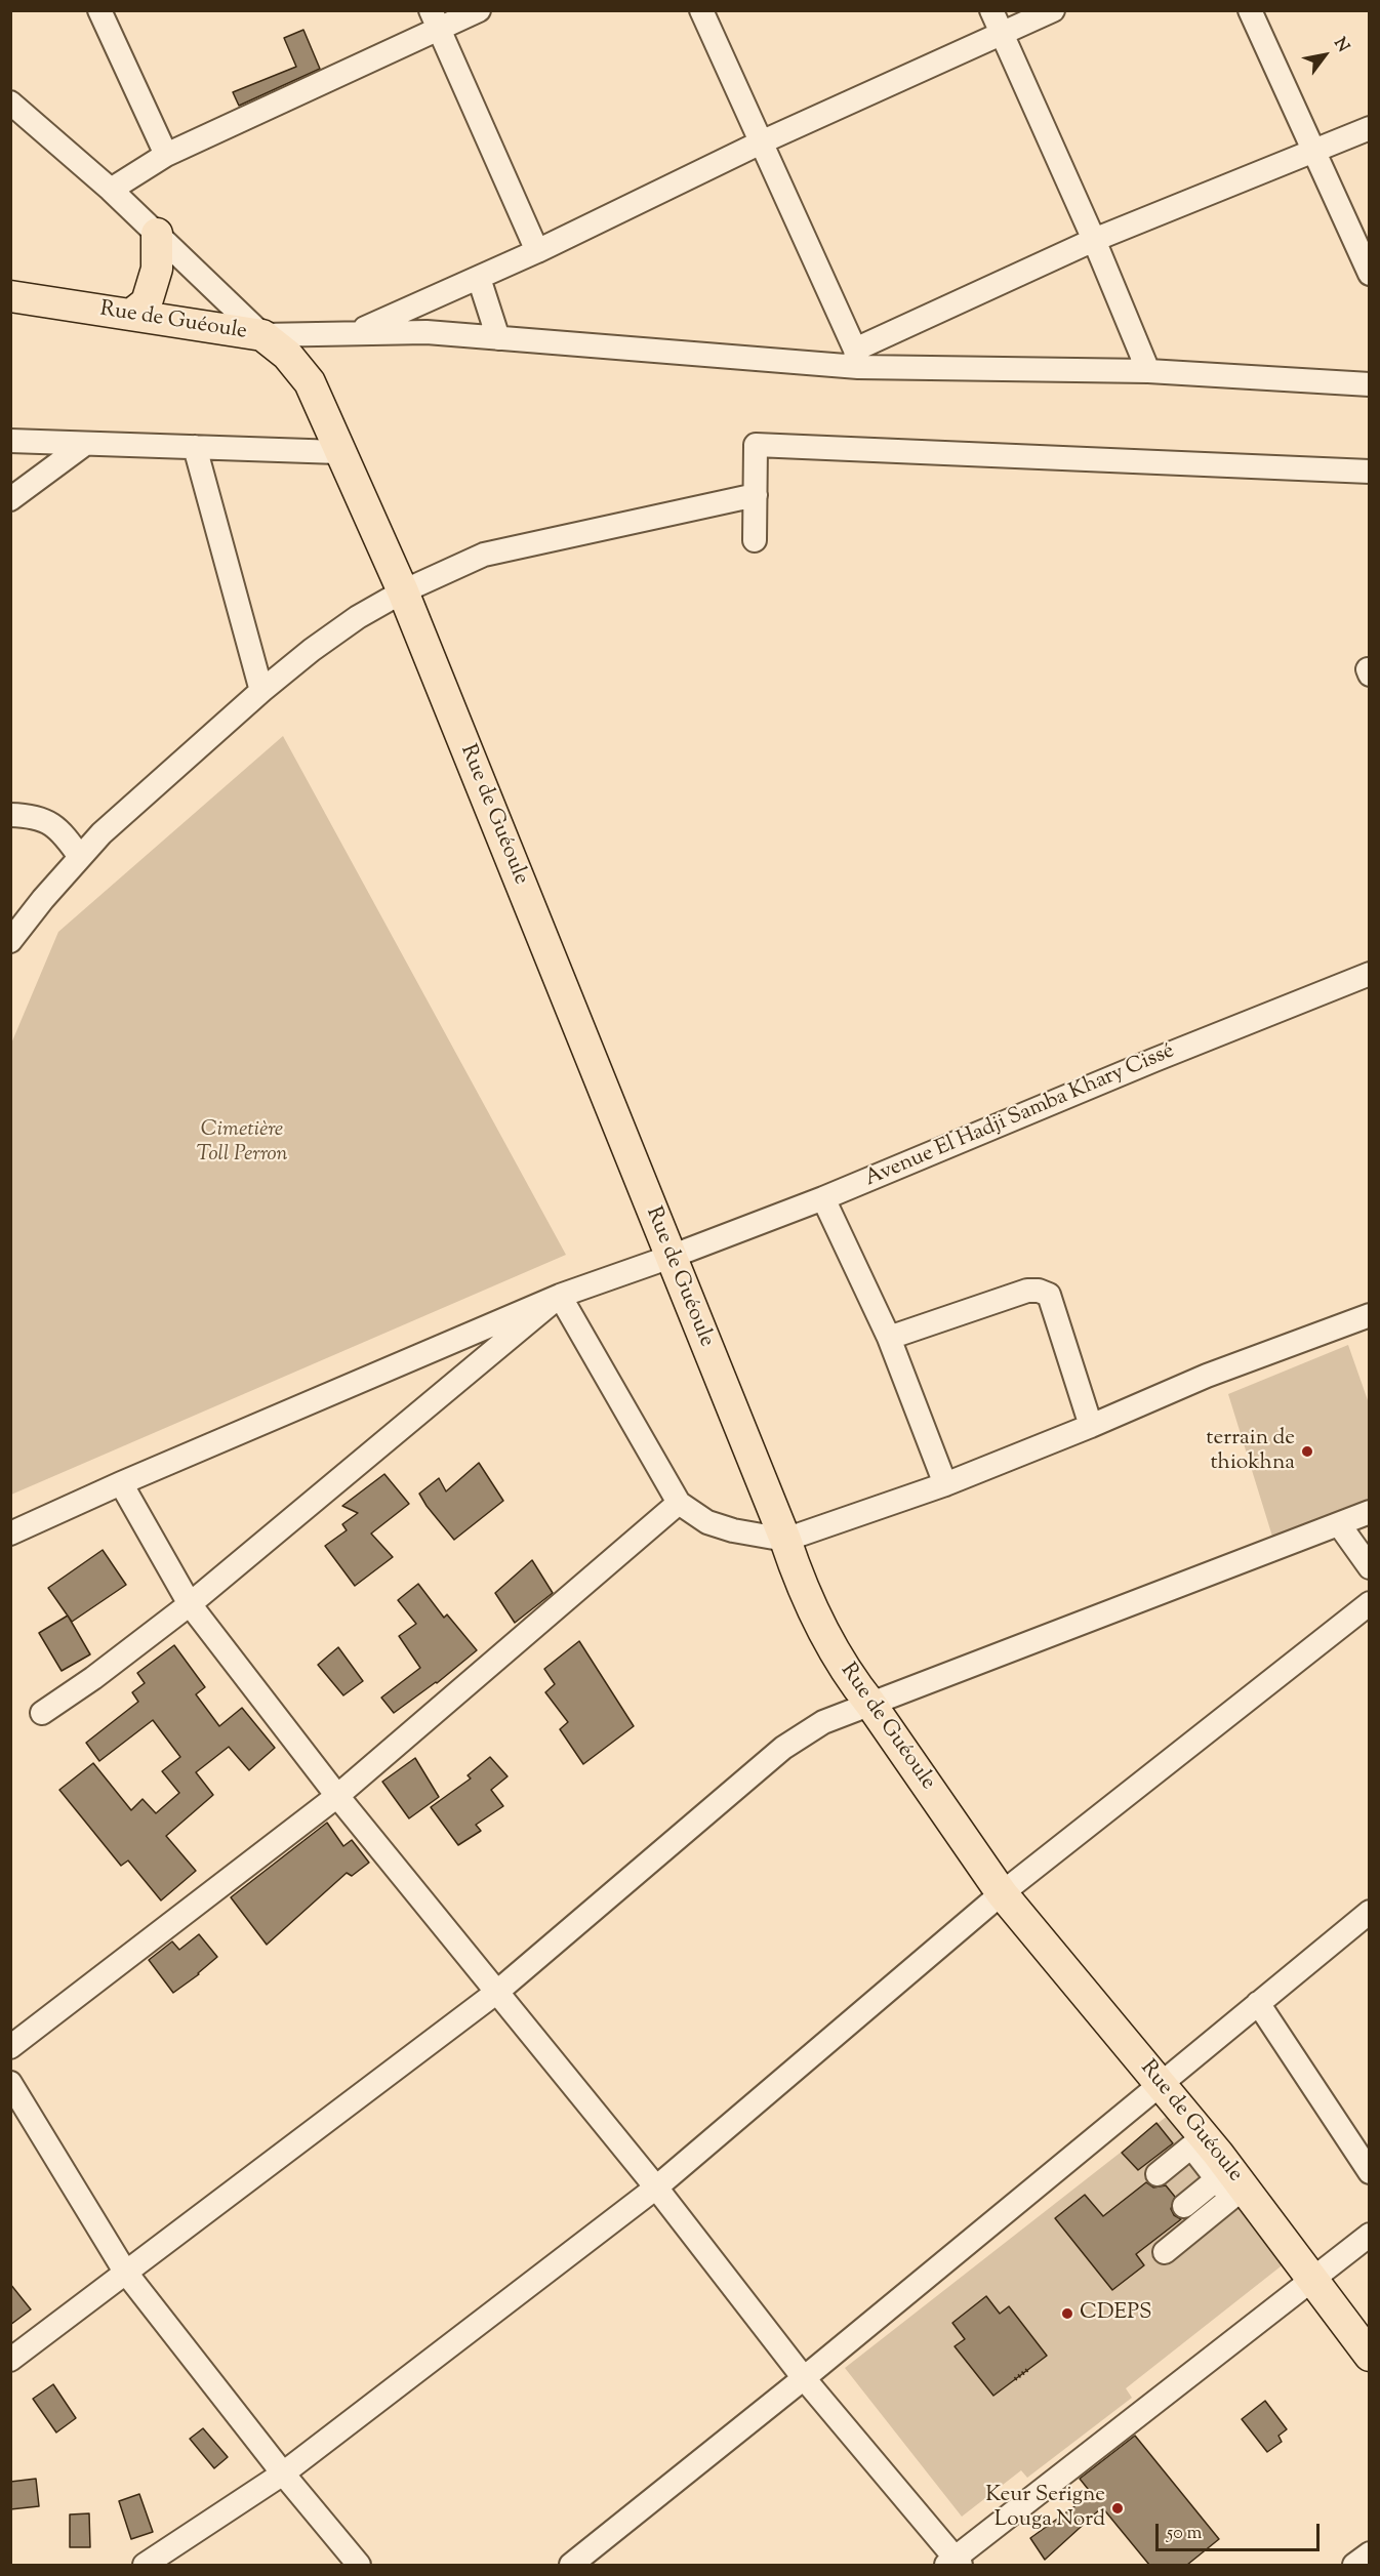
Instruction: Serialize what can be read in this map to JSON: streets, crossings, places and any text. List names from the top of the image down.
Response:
{
  "streets": {
    "main road": ["Rue de Guéoule"],
    "street": ["Avenue El Hadji Samba Khary Cissé"]
  },
  "crossings": [
    ["Rue de Guéoule", "Avenue El Hadji Samba Khary Cissé"]
  ],
  "parks": ["Cimetière Toll Perron"],
  "places": ["terrain de thiokhna", "CDEPS", "Keur Serigne Louga Nord"],
  "scale_bar": "50 m",
  "north": "top right"
}
